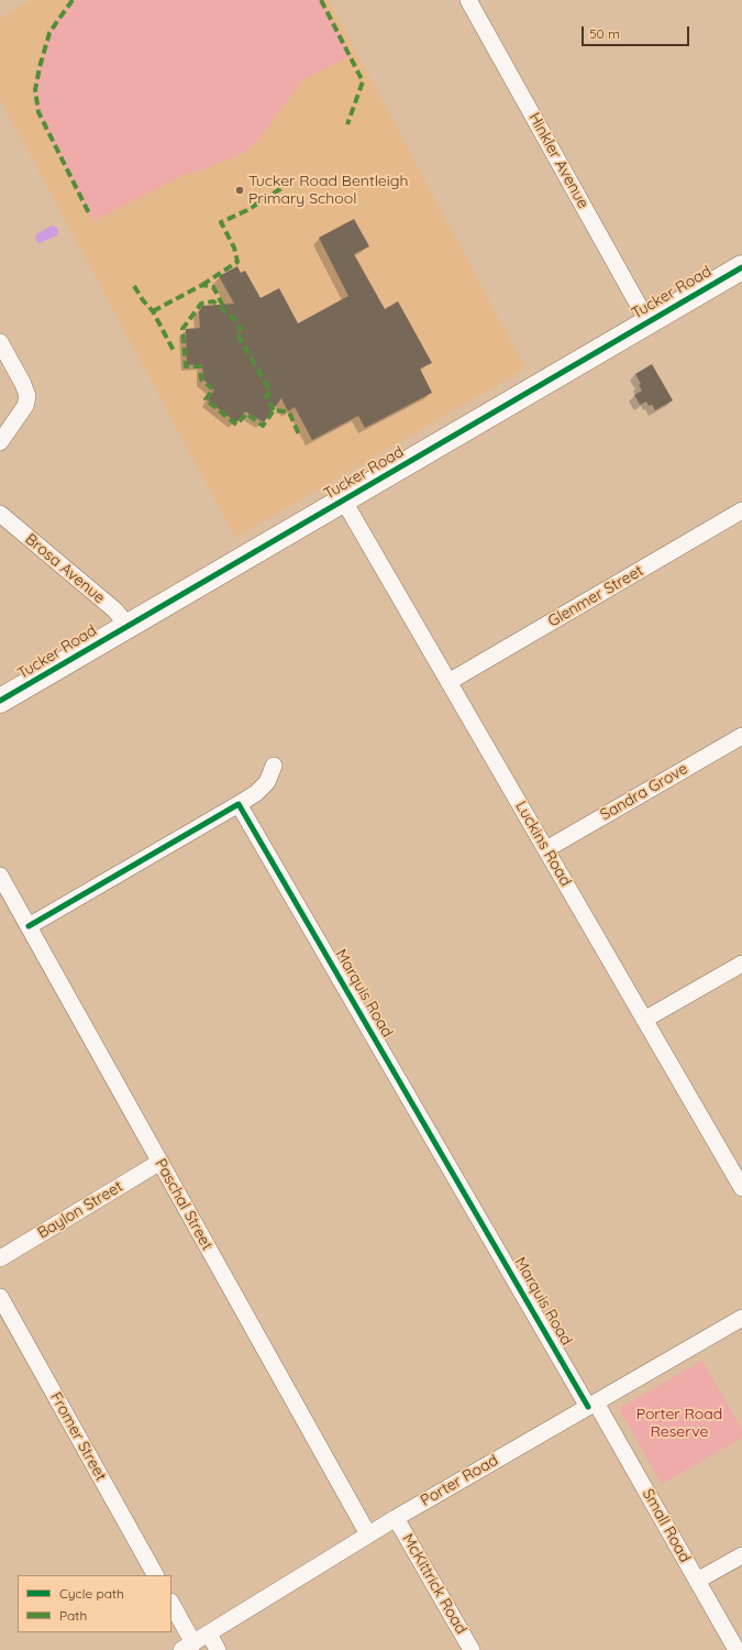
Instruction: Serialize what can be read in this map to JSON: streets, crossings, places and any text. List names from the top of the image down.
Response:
{
  "streets": {
    "street": [
      "Hinkler Avenue",
      "Tucker Road",
      "Brosa Avenue",
      "Glenmer Street",
      "Sandra Grove",
      "Luckins Road",
      "Marquis Road",
      "Paschal Street",
      "Baylon Street",
      "Fromer Street",
      "Porter Road",
      "Small Road",
      "McKittrick Road"
    ]
  },
  "crossings": [
    ["Hinkler Avenue", "Tucker Road"],
    ["Tucker Road", "Brosa Avenue"],
    ["Tucker Road", "Luckins Road"],
    ["Glenmer Street", "Luckins Road"],
    ["Sandra Grove", "Luckins Road"],
    ["Marquis Road", "Porter Road"],
    ["Marquis Road", "Small Road"],
    ["Paschal Street", "Baylon Street"],
    ["Paschal Street", "Porter Road"],
    ["Porter Road", "Small Road"],
    ["Porter Road", "McKittrick Road"]
  ],
  "parks": ["Porter Road Reserve"],
  "places": ["Tucker Road Bentleigh Primary School"],
  "legend": ["Cycle path", "Path"],
  "scale_bar": "50 m"
}
